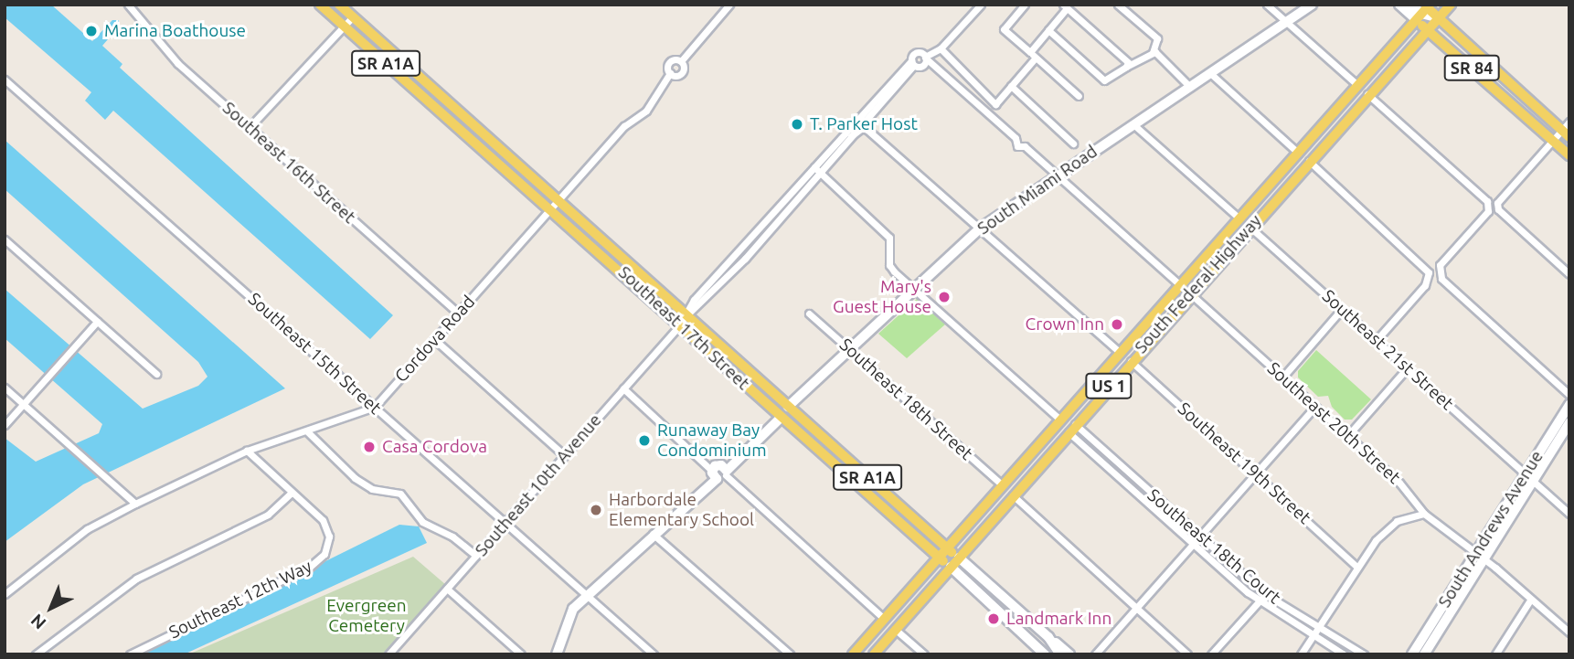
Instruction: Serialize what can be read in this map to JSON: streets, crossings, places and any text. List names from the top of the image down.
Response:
{
  "streets": {
    "main road": [
      "SR A1A",
      "SR 84",
      "South Federal Highway",
      "Southeast 17th Street",
      "US 1"
    ],
    "street": [
      "Southeast 16th Street",
      "South Miami Road",
      "Cordova Road",
      "Southeast 21st Street",
      "Southeast 15th Street",
      "Southeast 18th Street",
      "Southeast 20th Street",
      "Southeast 19th Street",
      "Southeast 10th Avenue",
      "South Andrews Avenue",
      "Southeast 18th Court",
      "Southeast 12th Way"
    ]
  },
  "crossings": [
    ["SR 84", "South Federal Highway"],
    ["Southeast 16th Street", "Cordova Road"],
    ["South Miami Road", "Southeast 17th Street"],
    ["South Miami Road", "Southeast 18th Street"],
    ["South Federal Highway", "Southeast 17th Street"],
    ["South Federal Highway", "Southeast 21st Street"],
    ["South Federal Highway", "Southeast 18th Street"],
    ["South Federal Highway", "Southeast 20th Street"],
    ["South Federal Highway", "Southeast 19th Street"],
    ["South Federal Highway", "Southeast 18th Court"],
    ["Southeast 17th Street", "Cordova Road"],
    ["Southeast 17th Street", "Southeast 10th Avenue"],
    ["Cordova Road", "Southeast 15th Street"],
    ["Southeast 21st Street", "South Andrews Avenue"],
    ["Southeast 15th Street", "Southeast 10th Avenue"],
    ["Southeast 20th Street", "South Andrews Avenue"]
  ],
  "parks": ["Evergreen Cemetery"],
  "places": [
    "Marina Boathouse",
    "T. Parker Host",
    "Mary's Guest House",
    "Crown Inn",
    "Runaway Bay Condominium",
    "Casa Cordova",
    "Harbordale Elementary School",
    "Landmark Inn"
  ],
  "north": "bottom left"
}
